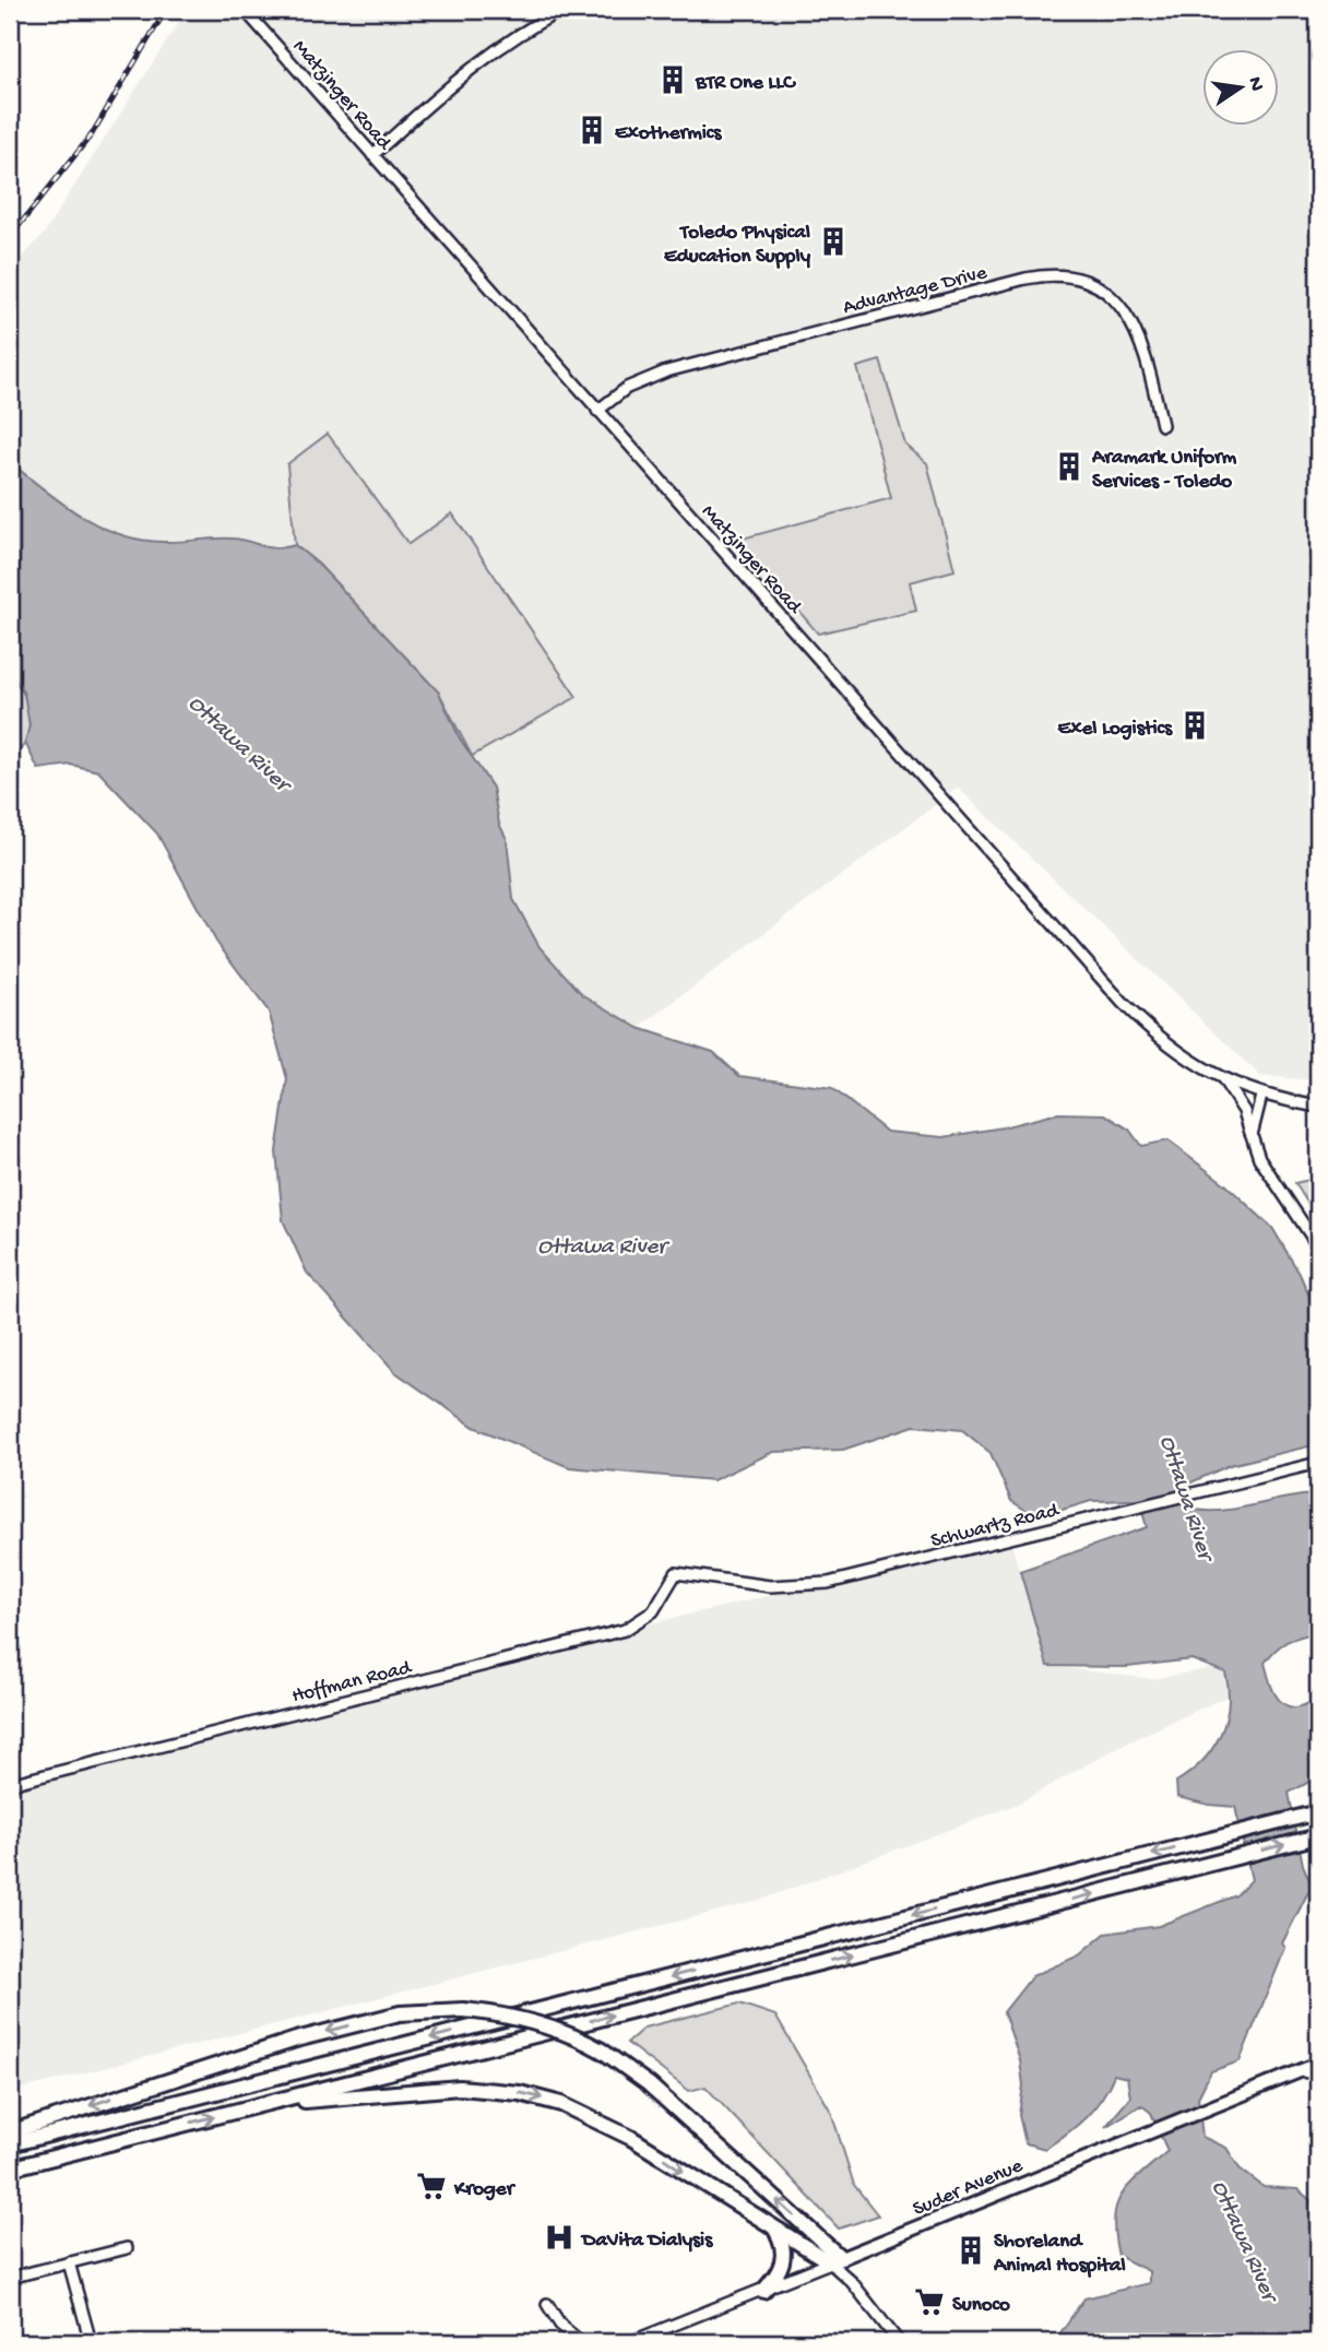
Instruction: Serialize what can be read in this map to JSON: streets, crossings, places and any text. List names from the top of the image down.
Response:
{
  "streets": {
    "main road": ["Suder Avenue"],
    "street": [
      "Matzinger Road",
      "Advantage Drive",
      "Schwartz Road",
      "Hoffman Road"
    ]
  },
  "crossings": [
    ["Matzinger Road", "Advantage Drive"],
    ["Schwartz Road", "Hoffman Road"]
  ],
  "water": ["Ottawa River"],
  "places": {
    "building": [
      "BTR One LLC",
      "Exothermics",
      "Toledo Physical Education Supply",
      "Aramark Uniform Services - Toledo",
      "Exel Logistics",
      "Shoreland Animal Hospital"
    ],
    "supermarket": ["Kroger", "Sunoco"],
    "hospital": ["DaVita Dialysis"]
  },
  "north": "right"
}
